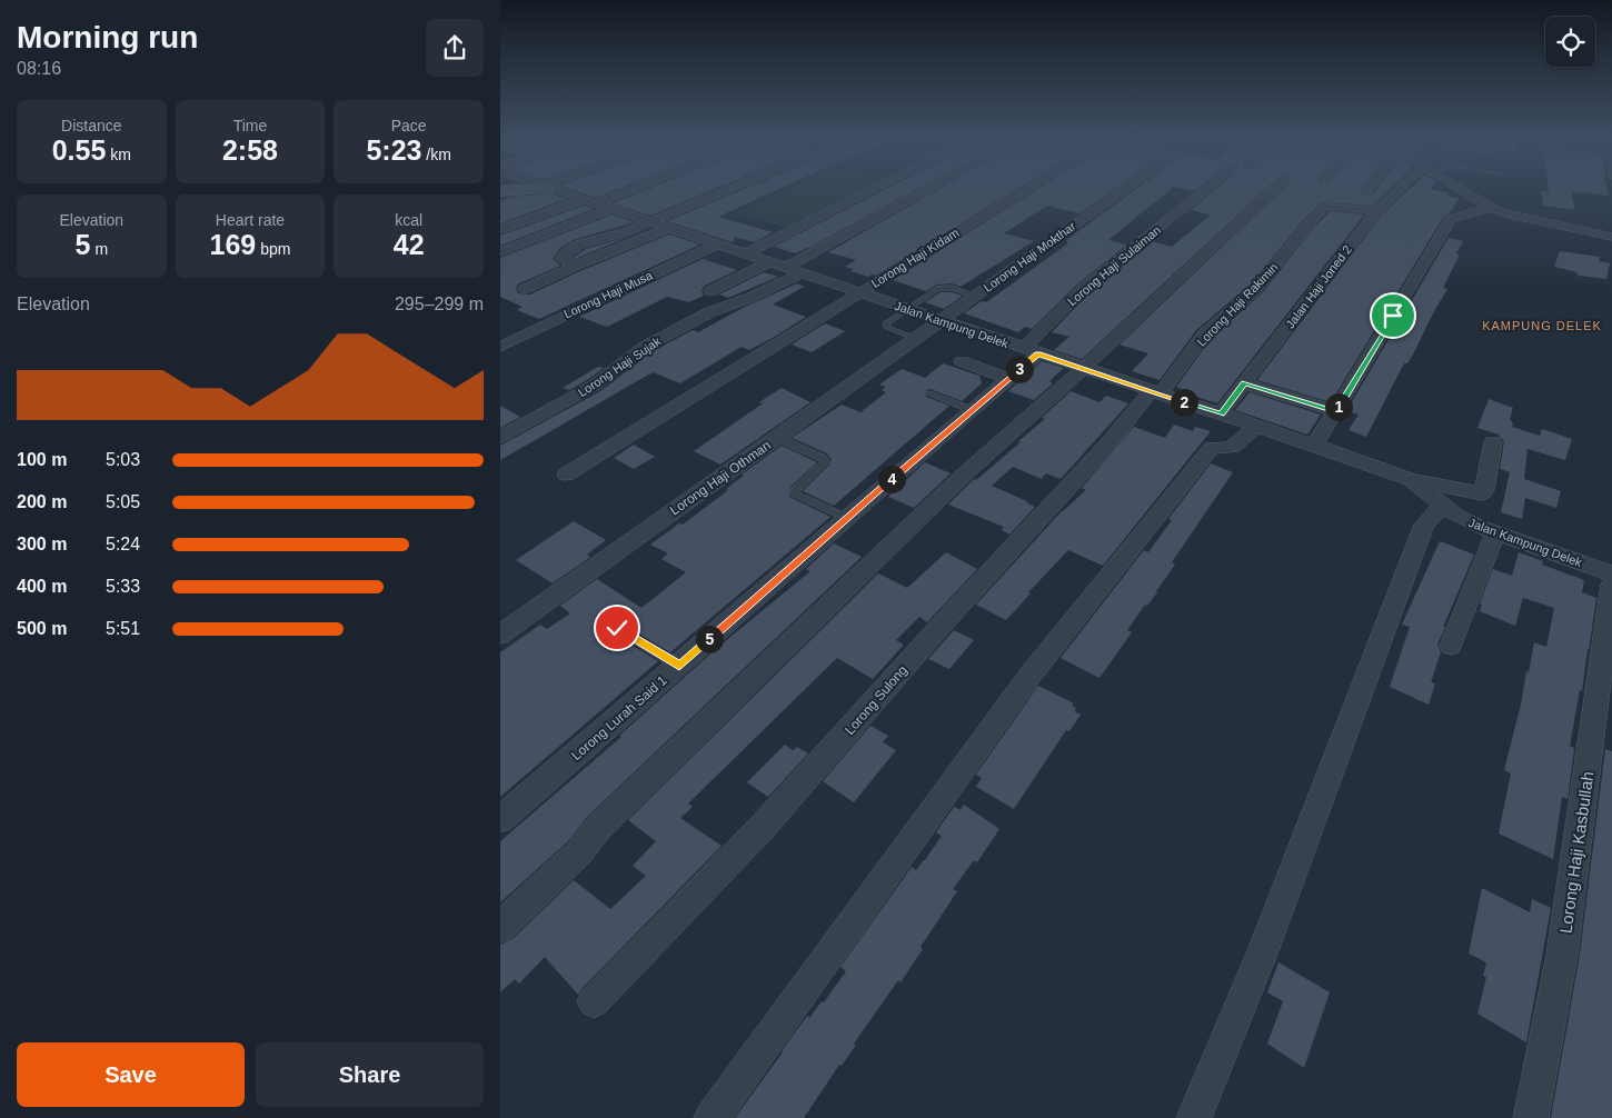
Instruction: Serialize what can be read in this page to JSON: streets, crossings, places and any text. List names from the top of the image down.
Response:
{
  "streets": {
    "street": [
      "Lorong Haji Mokthar",
      "Lorong Haji Kidam",
      "Lorong Haji Sulaiman",
      "Jalan Haji Joned 2",
      "Lorong Haji Musa",
      "Lorong Haji Rakimin",
      "Jalan Kampung Delek",
      "Lorong Haji Sujak",
      "Lorong Haji Othman",
      "Lorong Sulong",
      "Lorong Lurah Said 1",
      "Lorong Haji Kasbullah"
    ]
  },
  "crossings": [
    ["Lorong Haji Mokthar", "Jalan Kampung Delek"],
    ["Lorong Haji Mokthar", "Lorong Haji Othman"],
    ["Lorong Haji Kidam", "Jalan Kampung Delek"],
    ["Lorong Haji Sulaiman", "Jalan Kampung Delek"],
    ["Lorong Haji Sulaiman", "Lorong Lurah Said 1"],
    ["Jalan Haji Joned 2", "Lorong Haji Rakimin"],
    ["Jalan Haji Joned 2", "Jalan Kampung Delek"],
    ["Lorong Haji Musa", "Jalan Kampung Delek"],
    ["Lorong Haji Rakimin", "Jalan Kampung Delek"],
    ["Lorong Haji Rakimin", "Lorong Sulong"],
    ["Jalan Kampung Delek", "Lorong Haji Sujak"],
    ["Jalan Kampung Delek", "Lorong Haji Othman"],
    ["Jalan Kampung Delek", "Lorong Sulong"],
    ["Jalan Kampung Delek", "Lorong Lurah Said 1"]
  ],
  "districts": ["KAMPUNG DELEK"],
  "page": {
    "heading": ["Morning run", "08:16"],
    "stats": [
      ["Distance", "0.55 km"],
      ["Time", "2:58"],
      ["Pace", "5:23 /km"],
      ["Elevation", "5 m"],
      ["Heart rate", "169 bpm"],
      ["kcal", "42"]
    ],
    "chart": ["Elevation", "295–299 m"],
    "pins": [
      "3",
      "2",
      "1",
      "4",
      "5"
    ],
    "list": [
      {
        "name": "100 m",
        "note": "5:03"
      },
      {
        "name": "200 m",
        "note": "5:05"
      },
      {
        "name": "300 m",
        "note": "5:24"
      },
      {
        "name": "400 m",
        "note": "5:33"
      },
      {
        "name": "500 m",
        "note": "5:51"
      }
    ],
    "buttons": ["Save", "Share"]
  }
}
